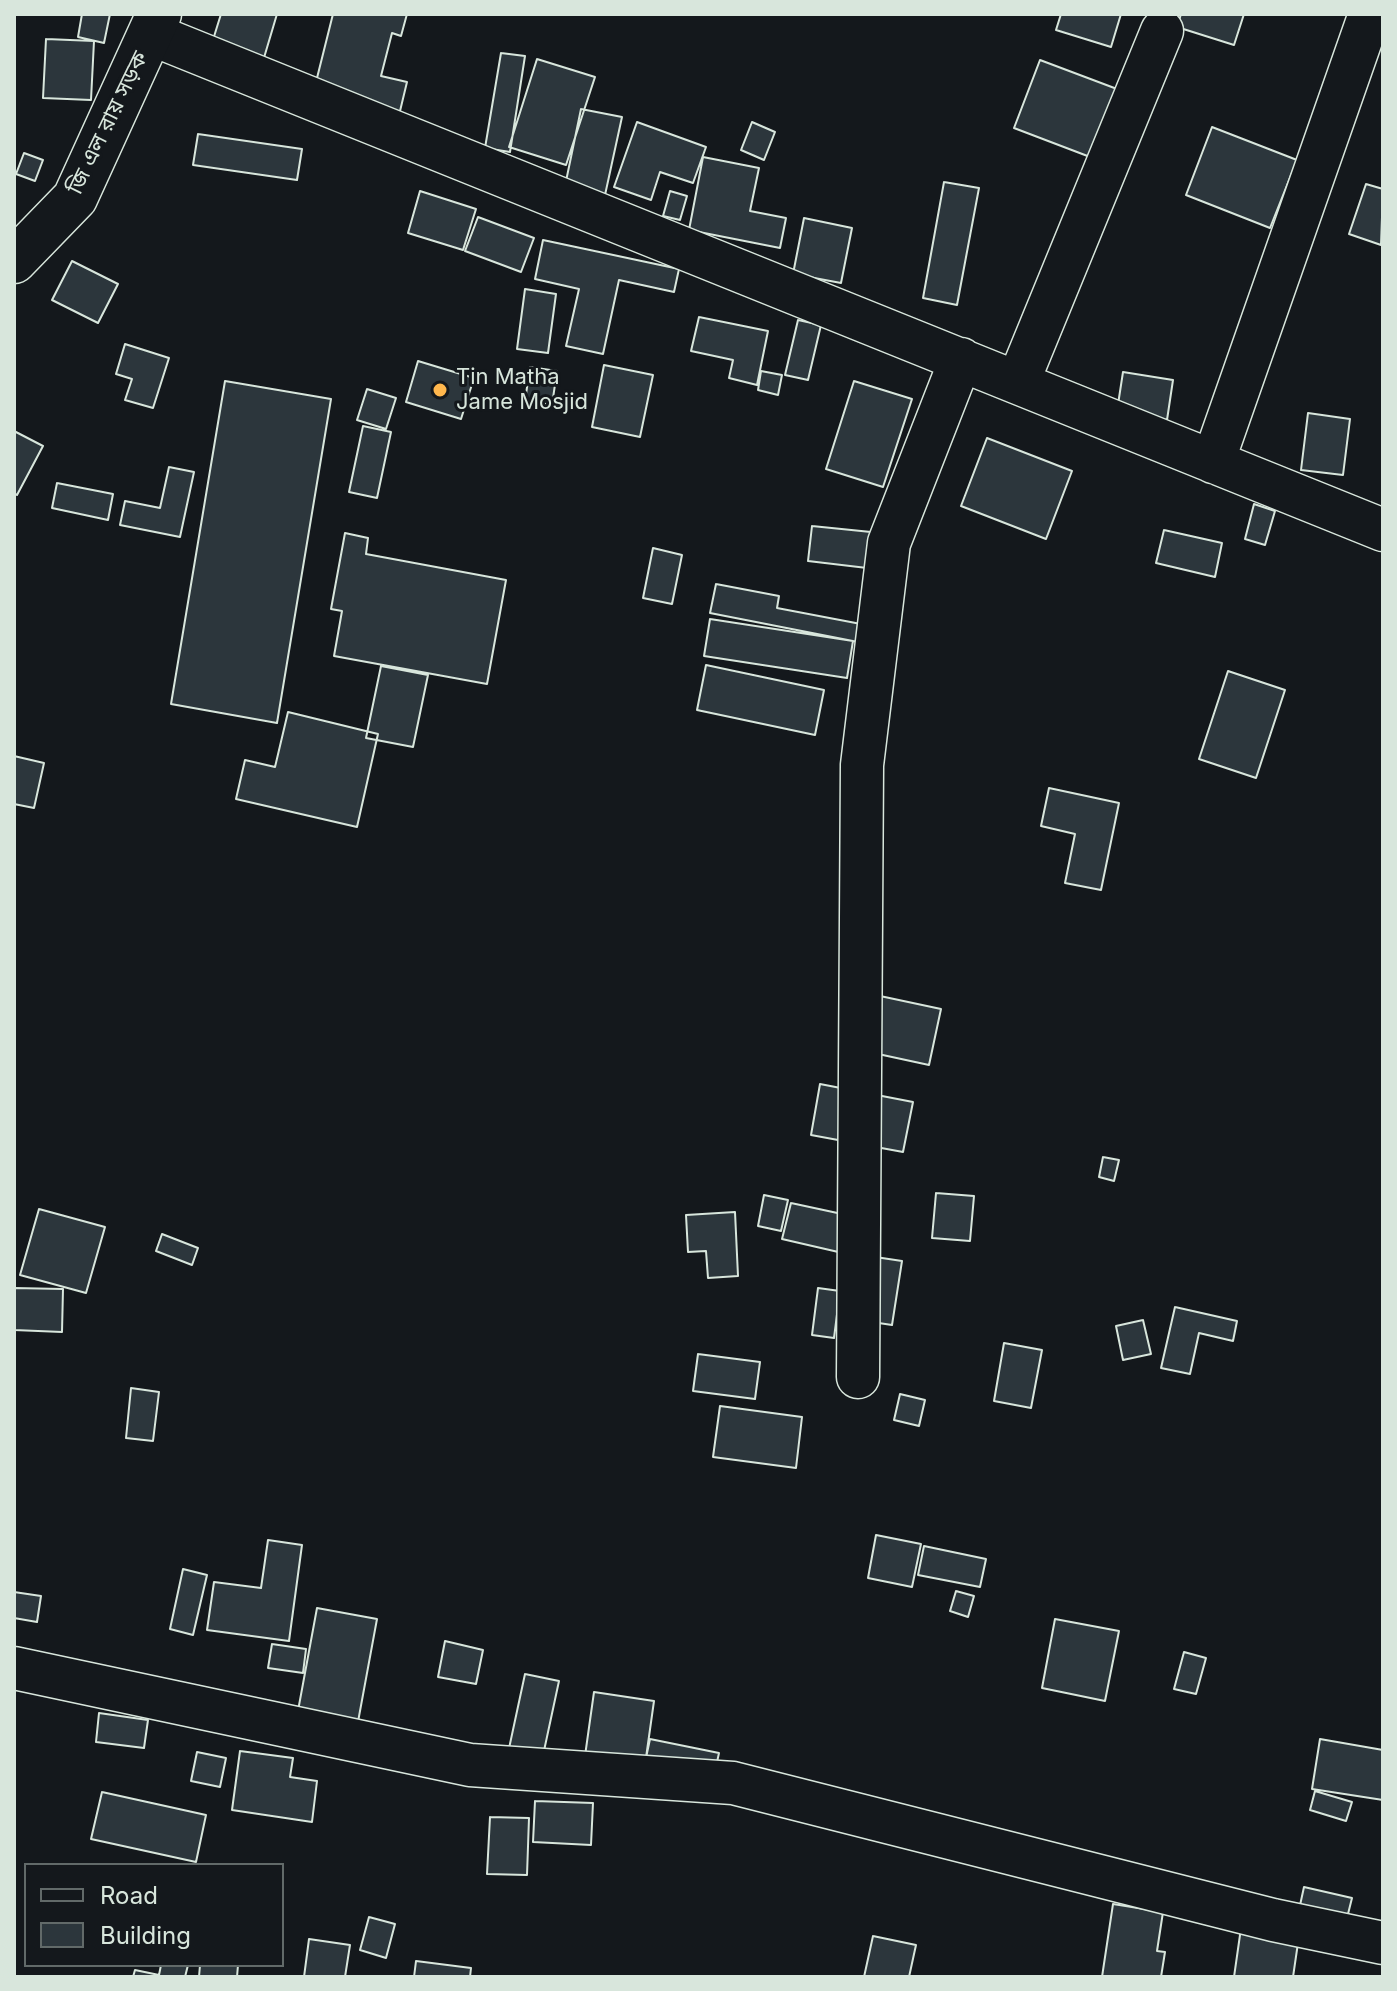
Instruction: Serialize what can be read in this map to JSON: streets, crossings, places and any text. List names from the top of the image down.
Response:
{
  "streets": {
    "main road": ["জি এল রায় সড়ক"]
  },
  "places": ["Tin Matha Jame Mosjid"],
  "legend": ["Road", "Building"]
}
